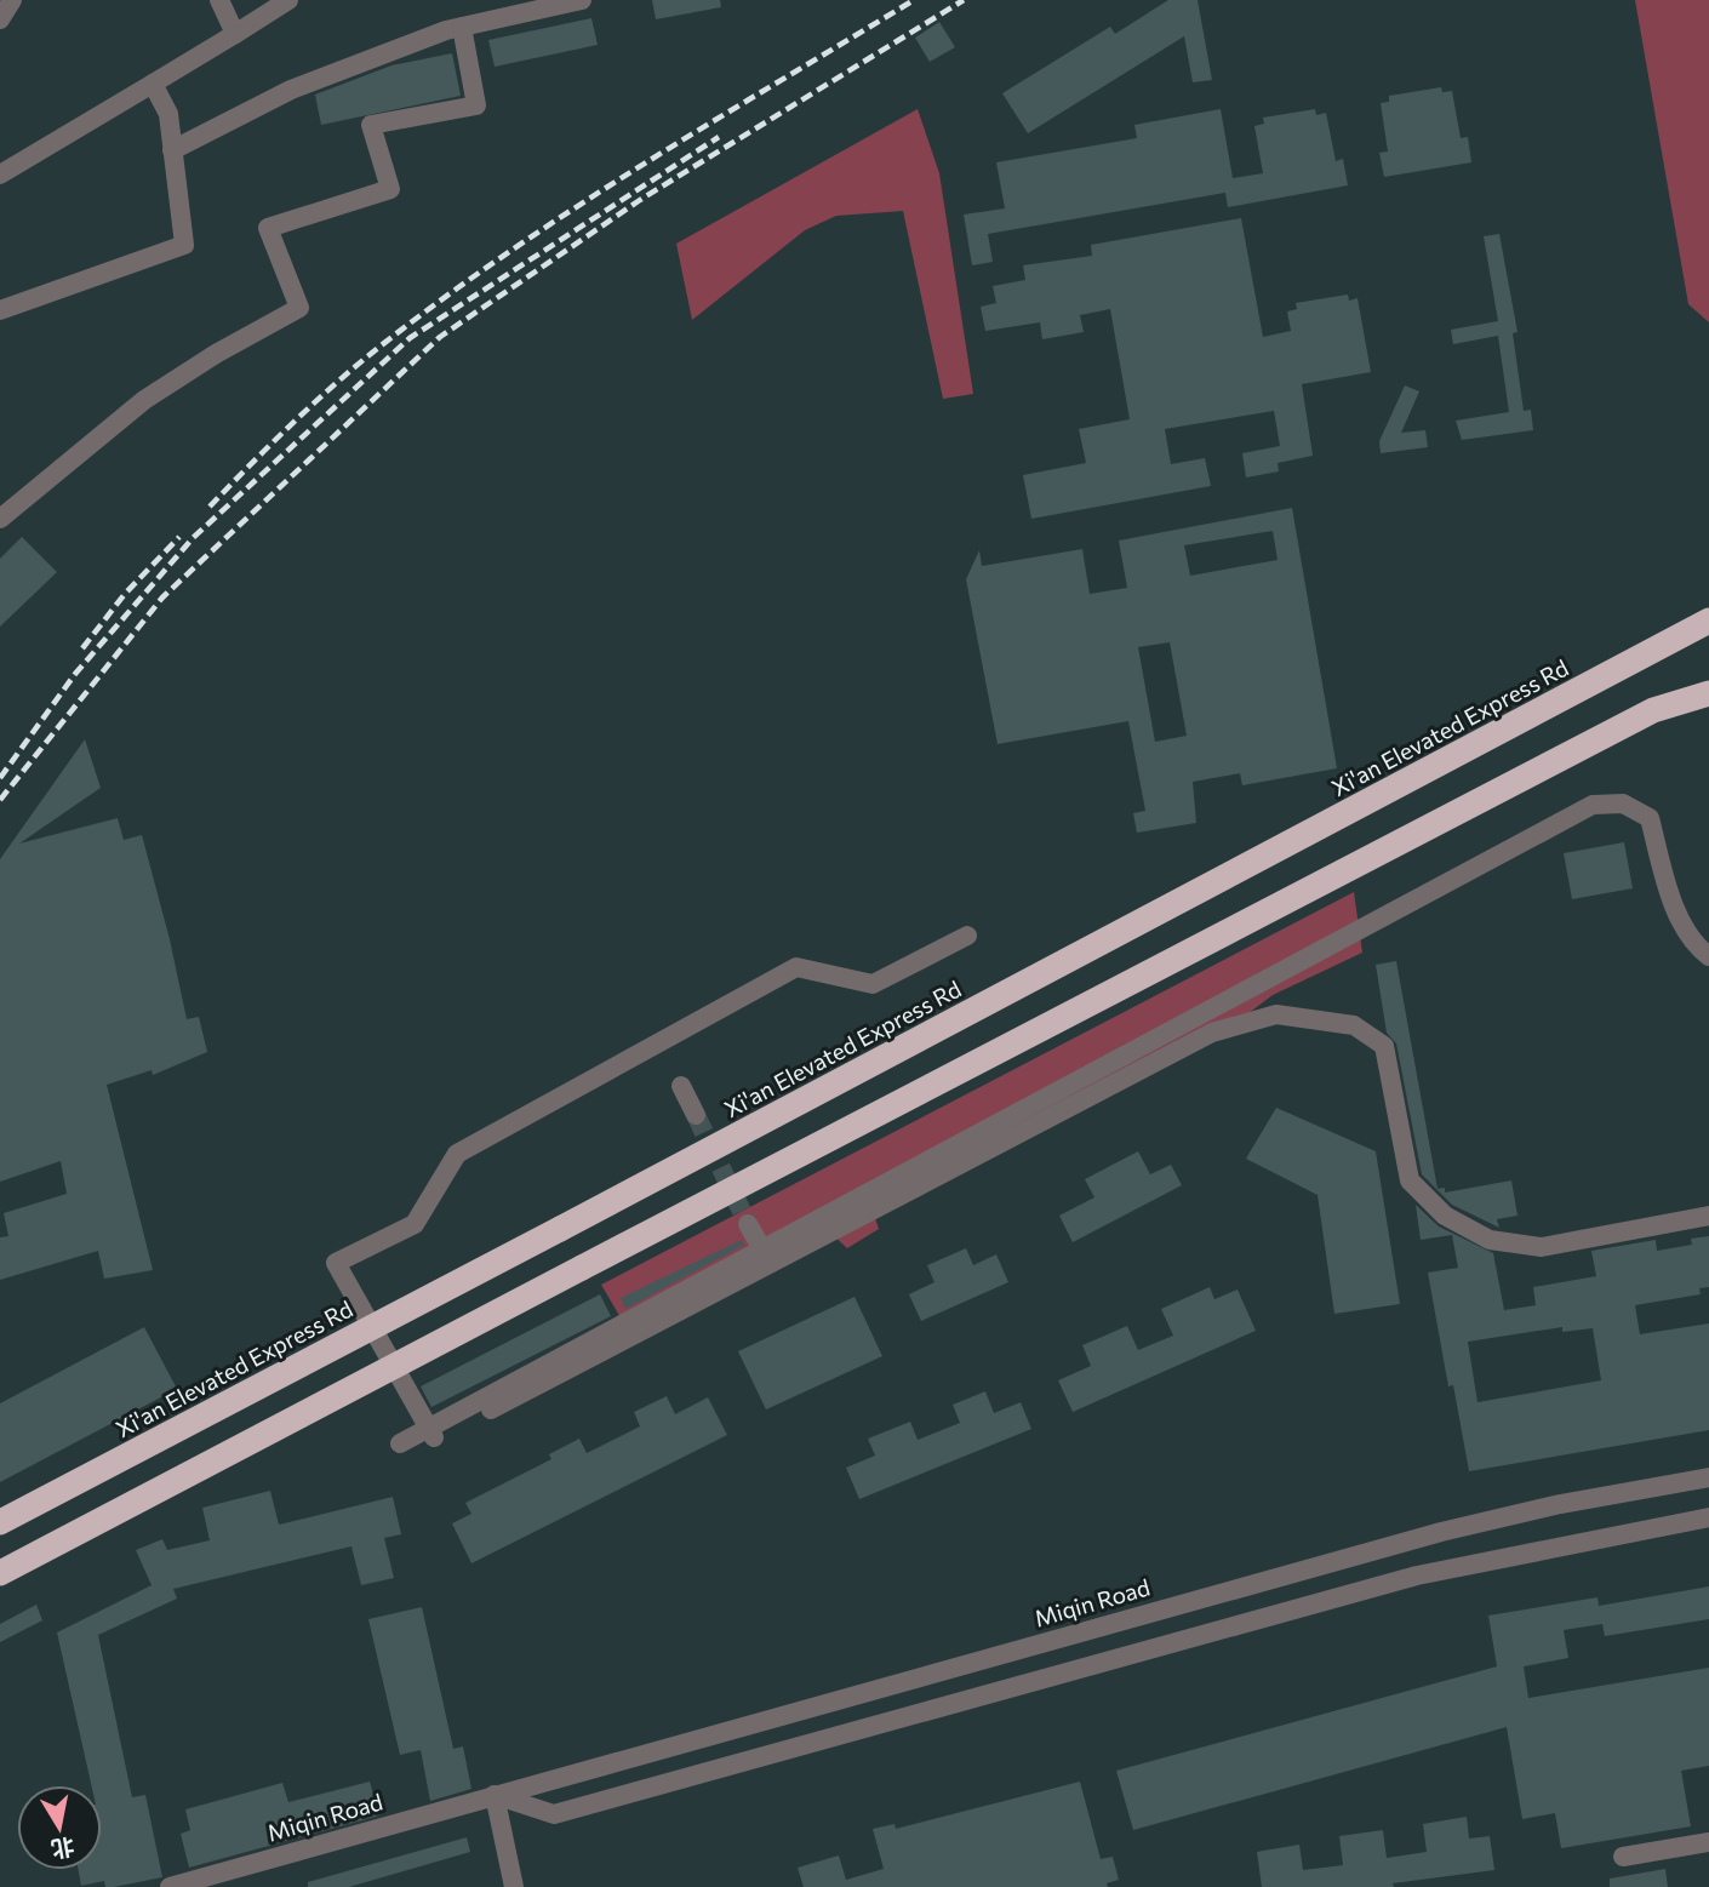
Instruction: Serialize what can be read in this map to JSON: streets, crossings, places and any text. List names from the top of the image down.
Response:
{
  "streets": {
    "highway": ["Xi'an Elevated Express Rd"],
    "street": ["Miqin Road"]
  },
  "north": "bottom"
}
